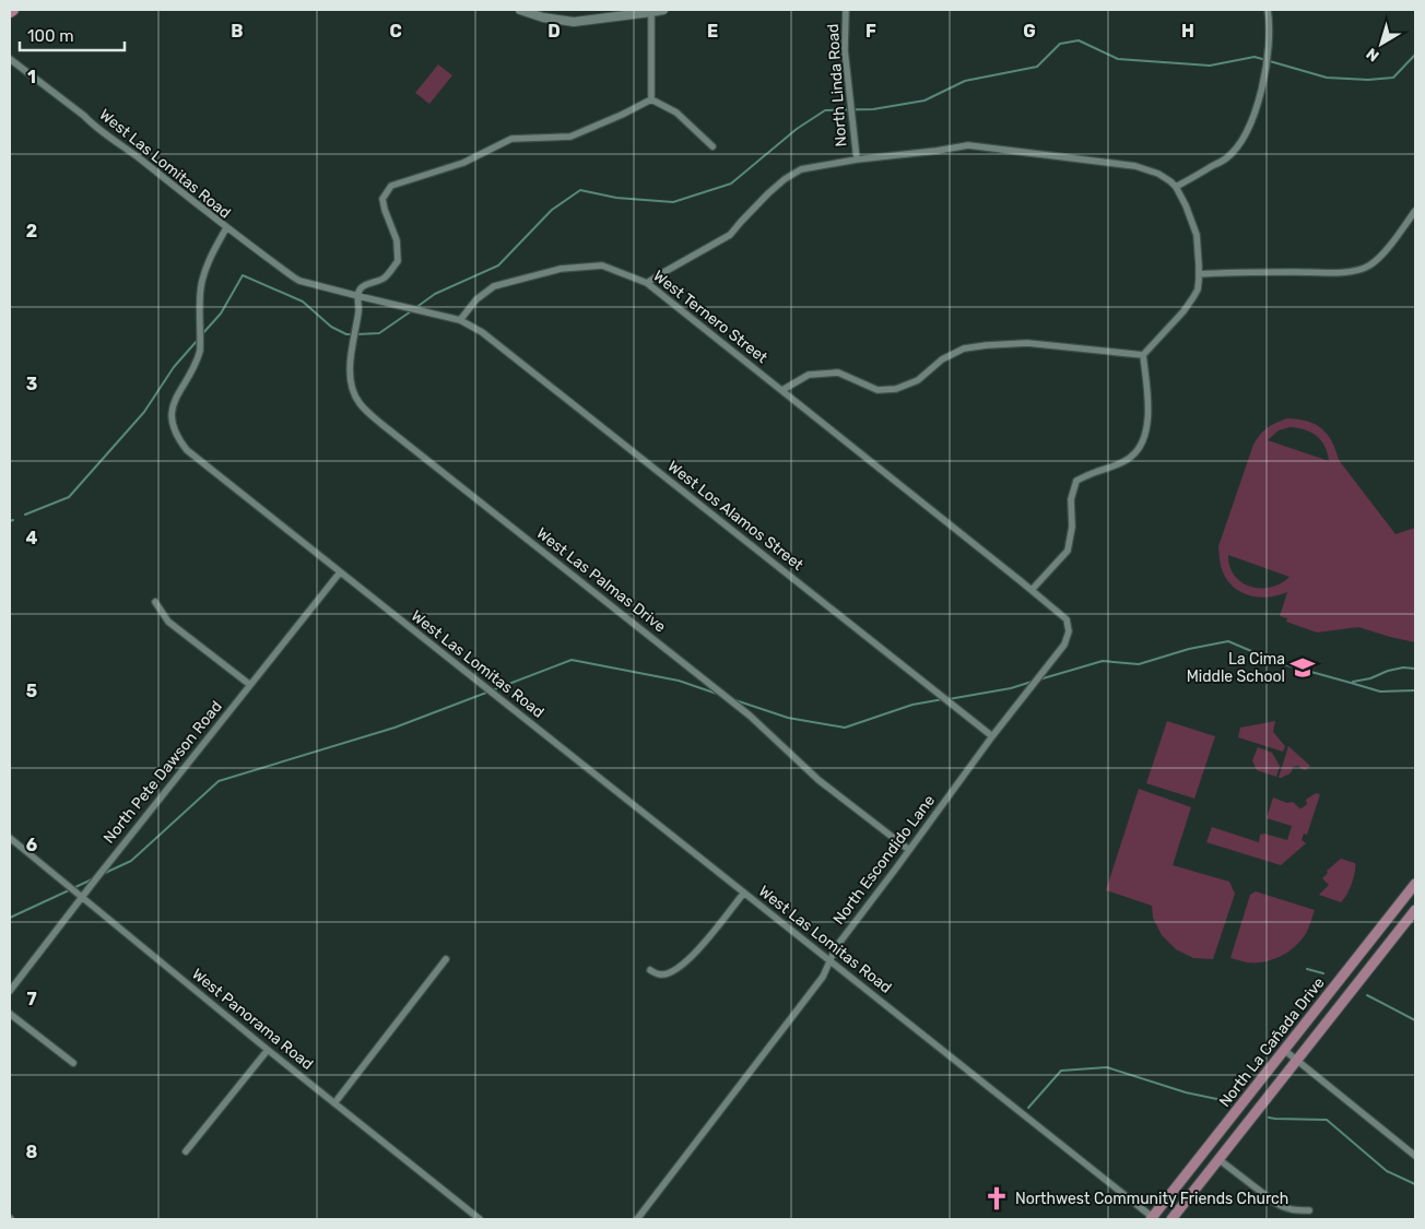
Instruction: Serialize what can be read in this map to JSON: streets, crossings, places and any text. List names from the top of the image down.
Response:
{
  "streets": {
    "main road": ["North La Cañada Drive"],
    "street": [
      "North Linda Road",
      "West Las Lomitas Road",
      "West Ternero Street",
      "West Los Alamos Street",
      "West Las Palmas Drive",
      "North Pete Dawson Road",
      "North Escondido Lane",
      "West Panorama Road"
    ]
  },
  "crossings": [
    ["West Las Lomitas Road", "North Pete Dawson Road"],
    ["West Las Lomitas Road", "North Escondido Lane"],
    ["West Las Lomitas Road", "North La Cañada Drive"],
    ["West Ternero Street", "West Los Alamos Street"],
    ["West Ternero Street", "North Escondido Lane"],
    ["West Los Alamos Street", "North Escondido Lane"],
    ["West Las Palmas Drive", "North Escondido Lane"],
    ["North Pete Dawson Road", "West Panorama Road"]
  ],
  "places": {
    "school or university": ["La Cima Middle School"],
    "church": ["Northwest Community Friends Church"]
  },
  "scale_bar": "100 m",
  "north": "bottom left",
  "grid": {
    "columns": [
      "B",
      "C",
      "D",
      "E",
      "F",
      "G",
      "H"
    ],
    "rows": [
      "1",
      "2",
      "3",
      "4",
      "5",
      "6",
      "7",
      "8"
    ]
  }
}
